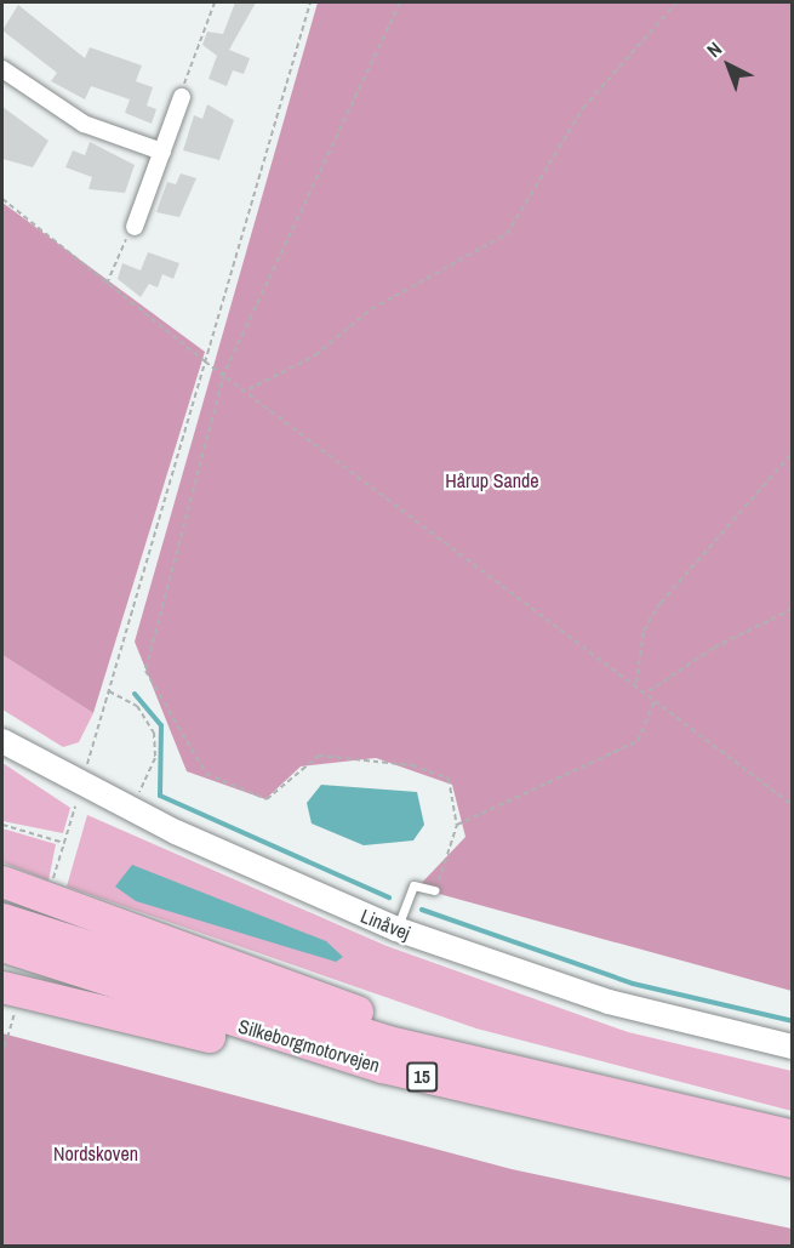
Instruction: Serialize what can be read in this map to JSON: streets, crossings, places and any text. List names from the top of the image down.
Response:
{
  "streets": {
    "highway": ["Silkeborgmotorvejen", "15"],
    "main road": ["Linåvej"]
  },
  "parks": ["Hårup Sande", "Nordskoven"],
  "north": "top left"
}
